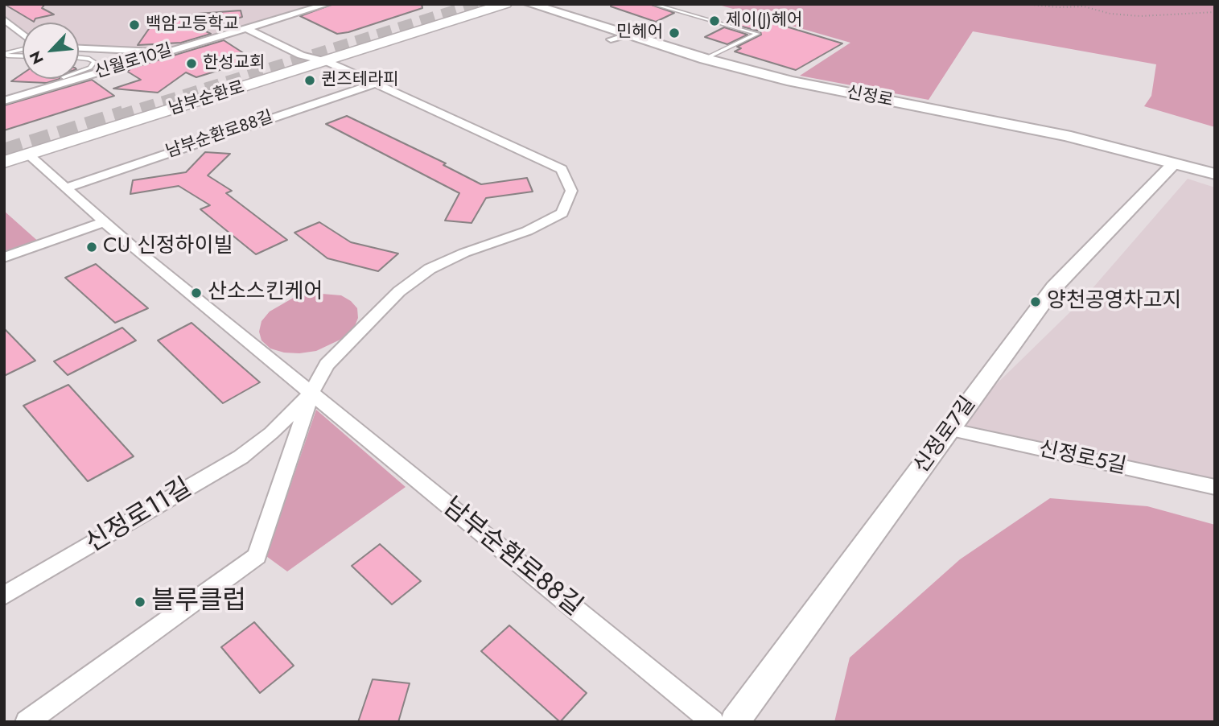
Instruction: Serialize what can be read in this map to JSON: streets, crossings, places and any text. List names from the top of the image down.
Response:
{
  "streets": {
    "main road": ["신정로", "남부순환로"],
    "street": [
      "신월로10길",
      "남부순환로88길",
      "신정로7길",
      "신정로5길",
      "신정로11길"
    ]
  },
  "crossings": [
    ["신정로", "신정로7길"],
    ["남부순환로88길", "신정로11길"],
    ["신정로7길", "신정로5길"]
  ],
  "places": [
    "제이(J)헤어",
    "백암고등학교",
    "민헤어",
    "한성교회",
    "퀸즈테라피",
    "CU 신정하이빌",
    "산소스킨케어",
    "양천공영차고지",
    "블루클럽"
  ],
  "north": "bottom left"
}
